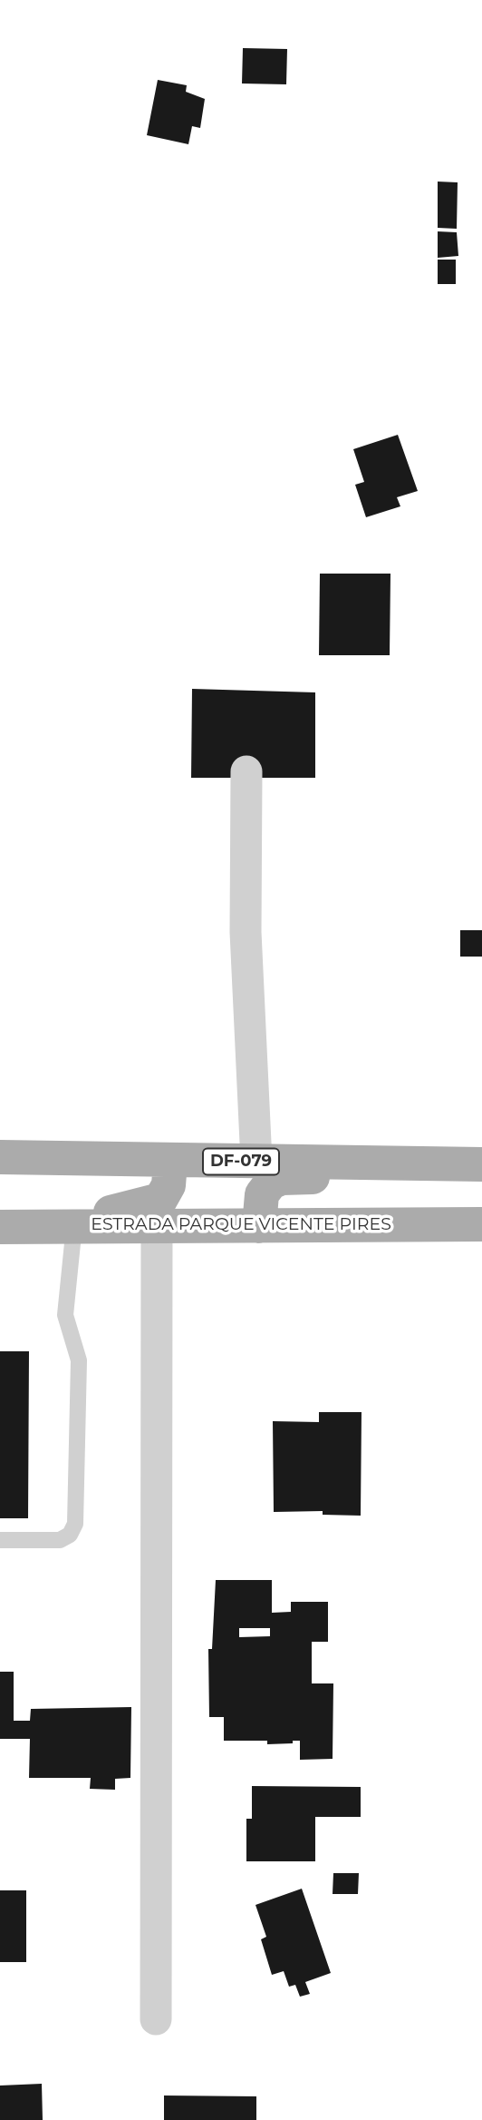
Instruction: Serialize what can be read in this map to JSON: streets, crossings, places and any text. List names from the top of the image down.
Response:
{
  "streets": {
    "main road": ["DF-079", "ESTRADA PARQUE VICENTE PIRES"]
  }
}
